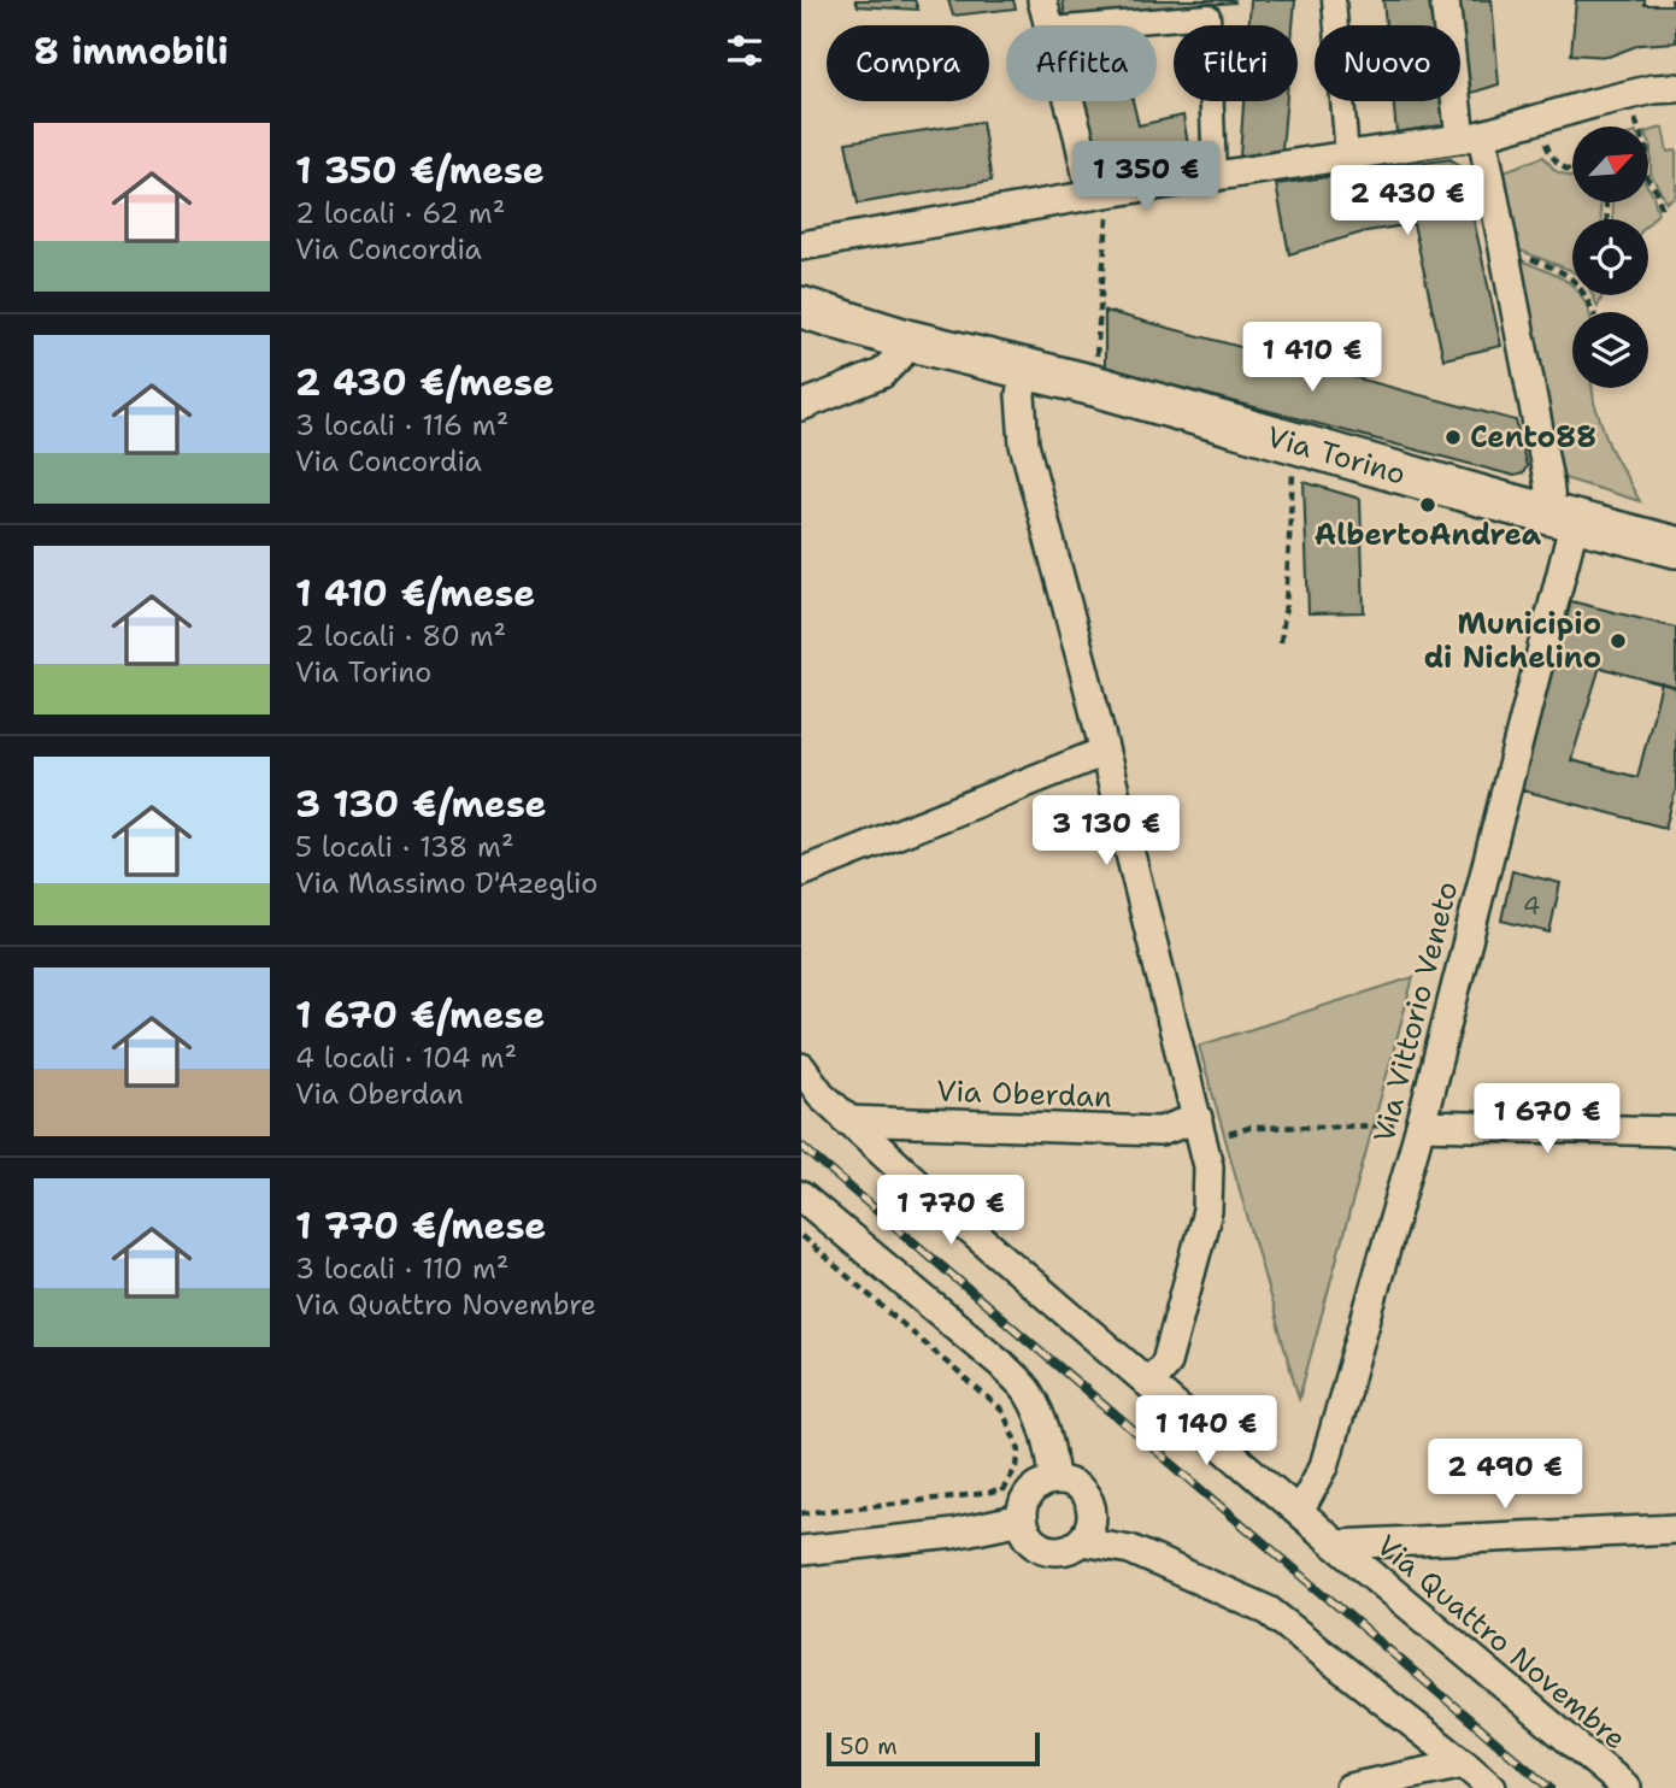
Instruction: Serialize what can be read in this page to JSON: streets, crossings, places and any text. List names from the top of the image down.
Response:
{
  "streets": {
    "main road": ["Via Torino"],
    "street": ["Via Vittorio Veneto", "Via Oberdan", "Via Quattro Novembre"]
  },
  "crossings": [
    ["Via Torino", "Via Vittorio Veneto"],
    ["Via Vittorio Veneto", "Via Quattro Novembre"],
    ["Via Oberdan", "Via Quattro Novembre"]
  ],
  "places": ["Cento88", "AlbertoAndrea", "Municipio di Nichelino"],
  "house_numbers": ["4"],
  "scale_bar": "50 m",
  "north": "top right",
  "page": {
    "heading": "8 immobili",
    "chip": [
      "Compra",
      "Affitta",
      "Filtri",
      "Nuovo"
    ],
    "list": [
      {
        "name": "1 350 €/mese",
        "note": "2 locali · 62 m² · Via Concordia"
      },
      {
        "name": "2 430 €/mese",
        "note": "3 locali · 116 m² · Via Concordia"
      },
      {
        "name": "1 410 €/mese",
        "note": "2 locali · 80 m² · Via Torino"
      },
      {
        "name": "3 130 €/mese",
        "note": "5 locali · 138 m² · Via Massimo D'Azeglio"
      },
      {
        "name": "1 670 €/mese",
        "note": "4 locali · 104 m² · Via Oberdan"
      },
      {
        "name": "1 770 €/mese",
        "note": "3 locali · 110 m² · Via Quattro Novembre"
      }
    ],
    "price": [
      "1 350 €",
      "2 430 €",
      "1 410 €",
      "3 130 €",
      "1 670 €",
      "1 770 €",
      "1 140 €",
      "2 490 €"
    ],
    "scale": "50 m"
  }
}
